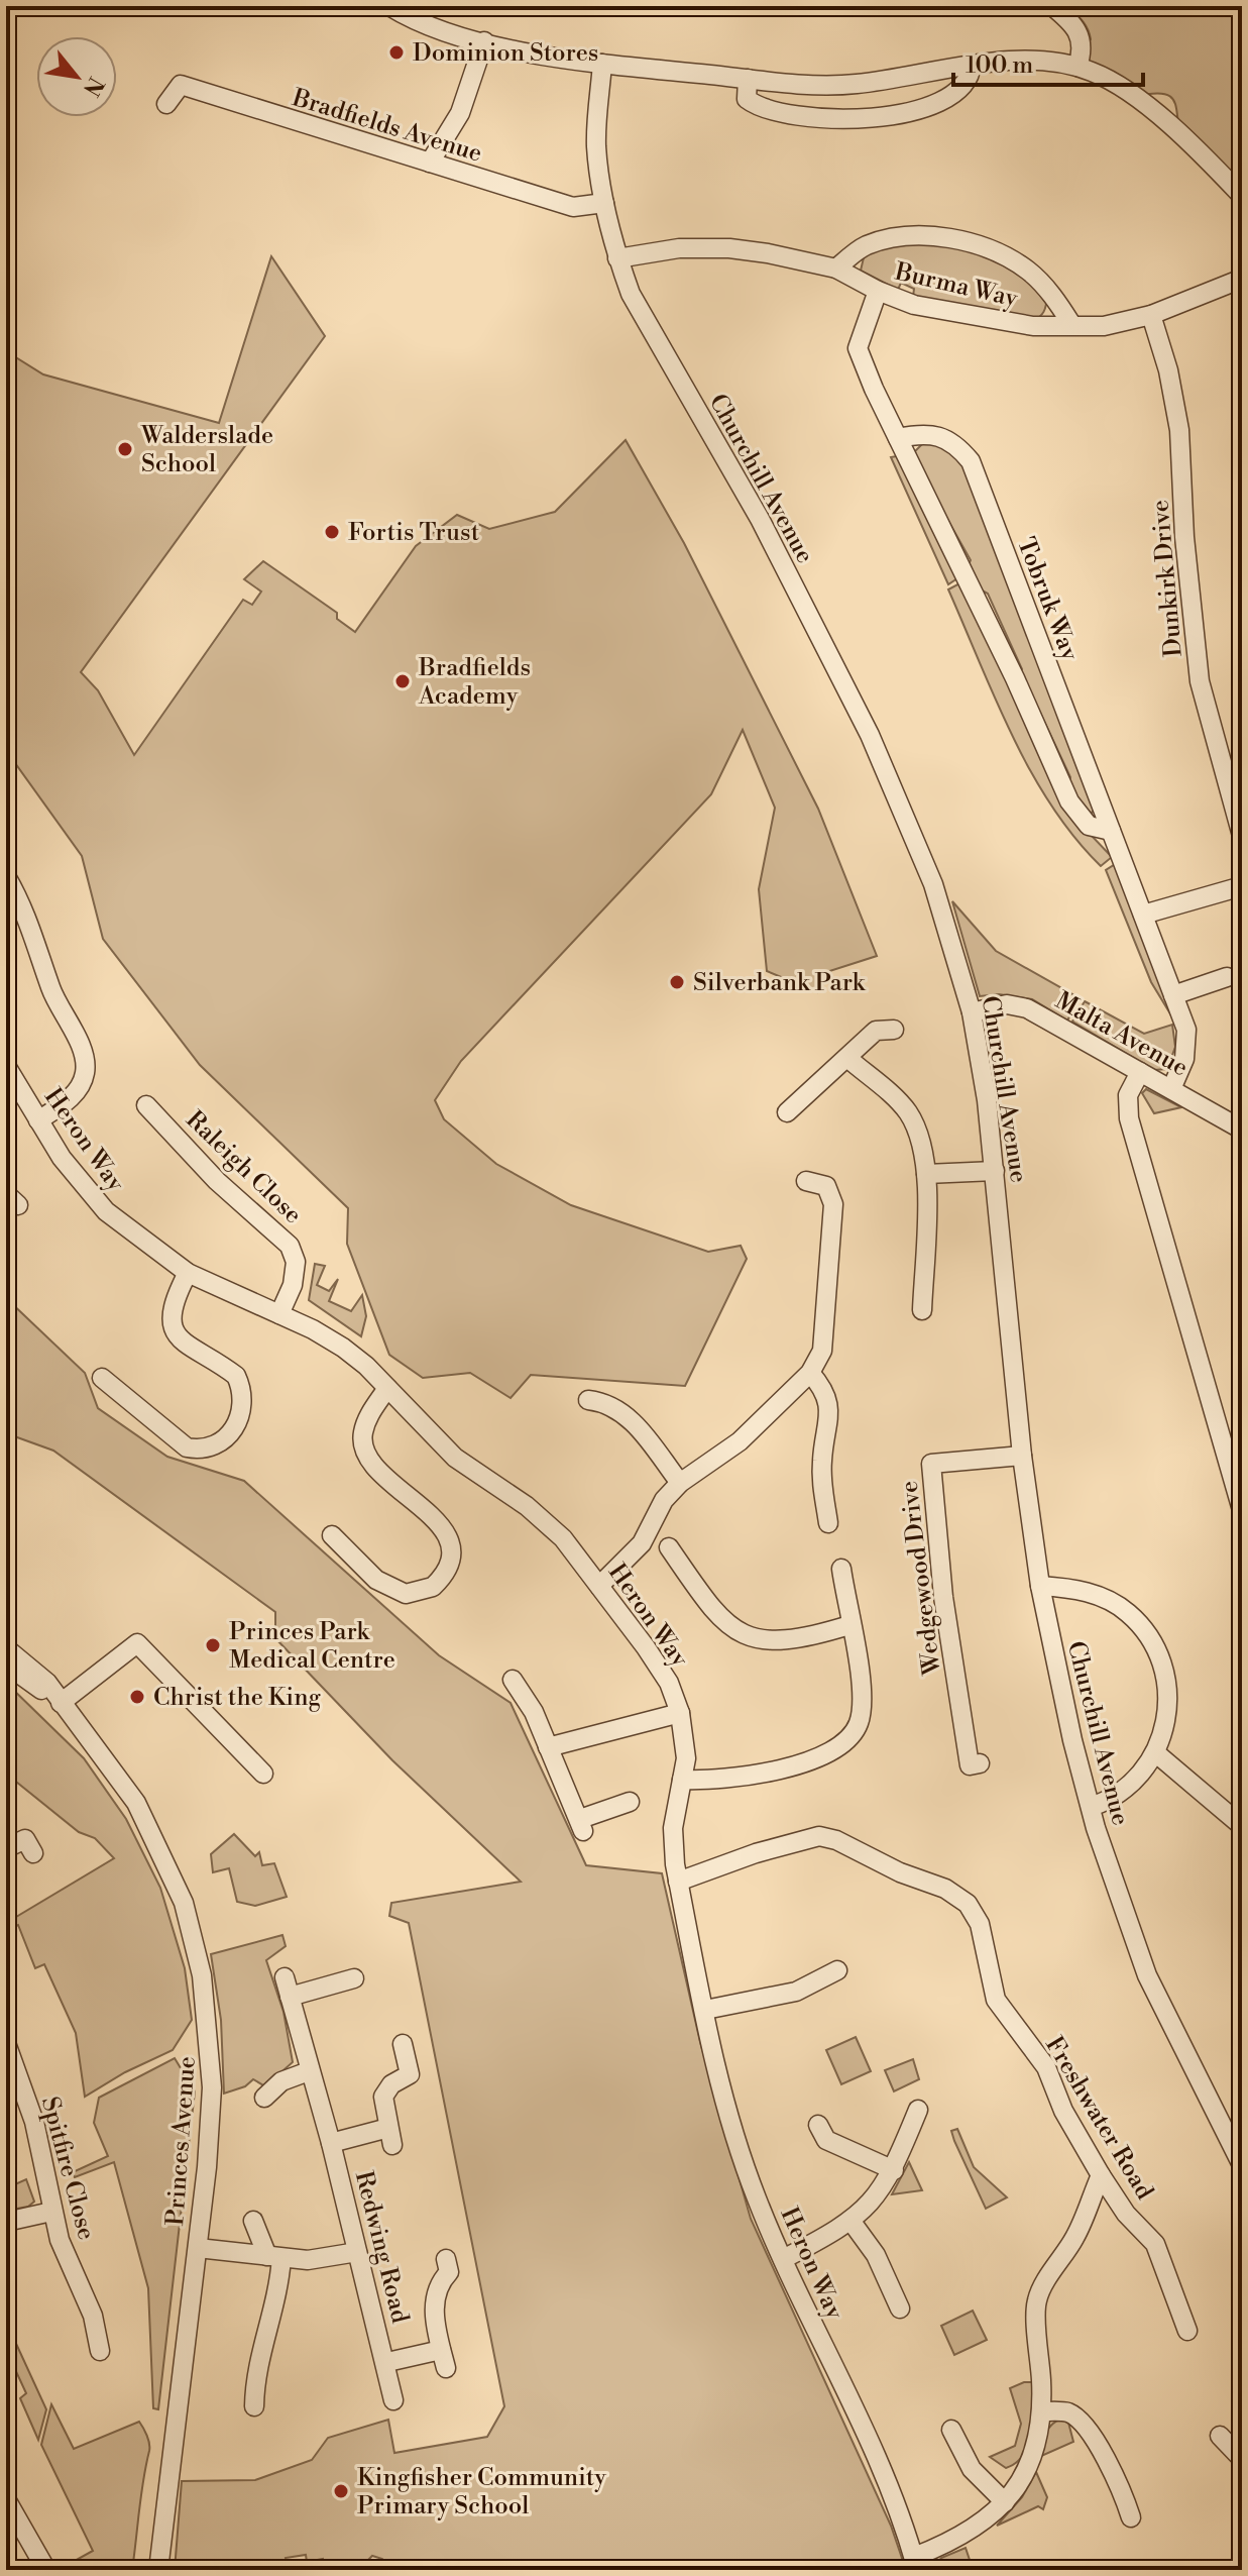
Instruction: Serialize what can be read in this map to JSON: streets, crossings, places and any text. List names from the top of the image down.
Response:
{
  "streets": {
    "street": [
      "Bradfields Avenue",
      "Burma Way",
      "Churchill Avenue",
      "Dunkirk Drive",
      "Tobruk Way",
      "Malta Avenue",
      "Heron Way",
      "Raleigh Close",
      "Wedgewood Drive",
      "Freshwater Road",
      "Princes Avenue",
      "Spitfire Close",
      "Redwing Road"
    ]
  },
  "crossings": [
    ["Bradfields Avenue", "Churchill Avenue"],
    ["Burma Way", "Churchill Avenue"],
    ["Burma Way", "Dunkirk Drive"],
    ["Churchill Avenue", "Malta Avenue"],
    ["Churchill Avenue", "Wedgewood Drive"],
    ["Tobruk Way", "Malta Avenue"],
    ["Heron Way", "Raleigh Close"],
    ["Heron Way", "Freshwater Road"]
  ],
  "places": [
    "Dominion Stores",
    "Walderslade School",
    "Fortis Trust",
    "Bradfields Academy",
    "Silverbank Park",
    "Princes Park Medical Centre",
    "Christ the King",
    "Kingfisher Community Primary School"
  ],
  "scale_bar": "100 m",
  "north": "bottom right"
}
